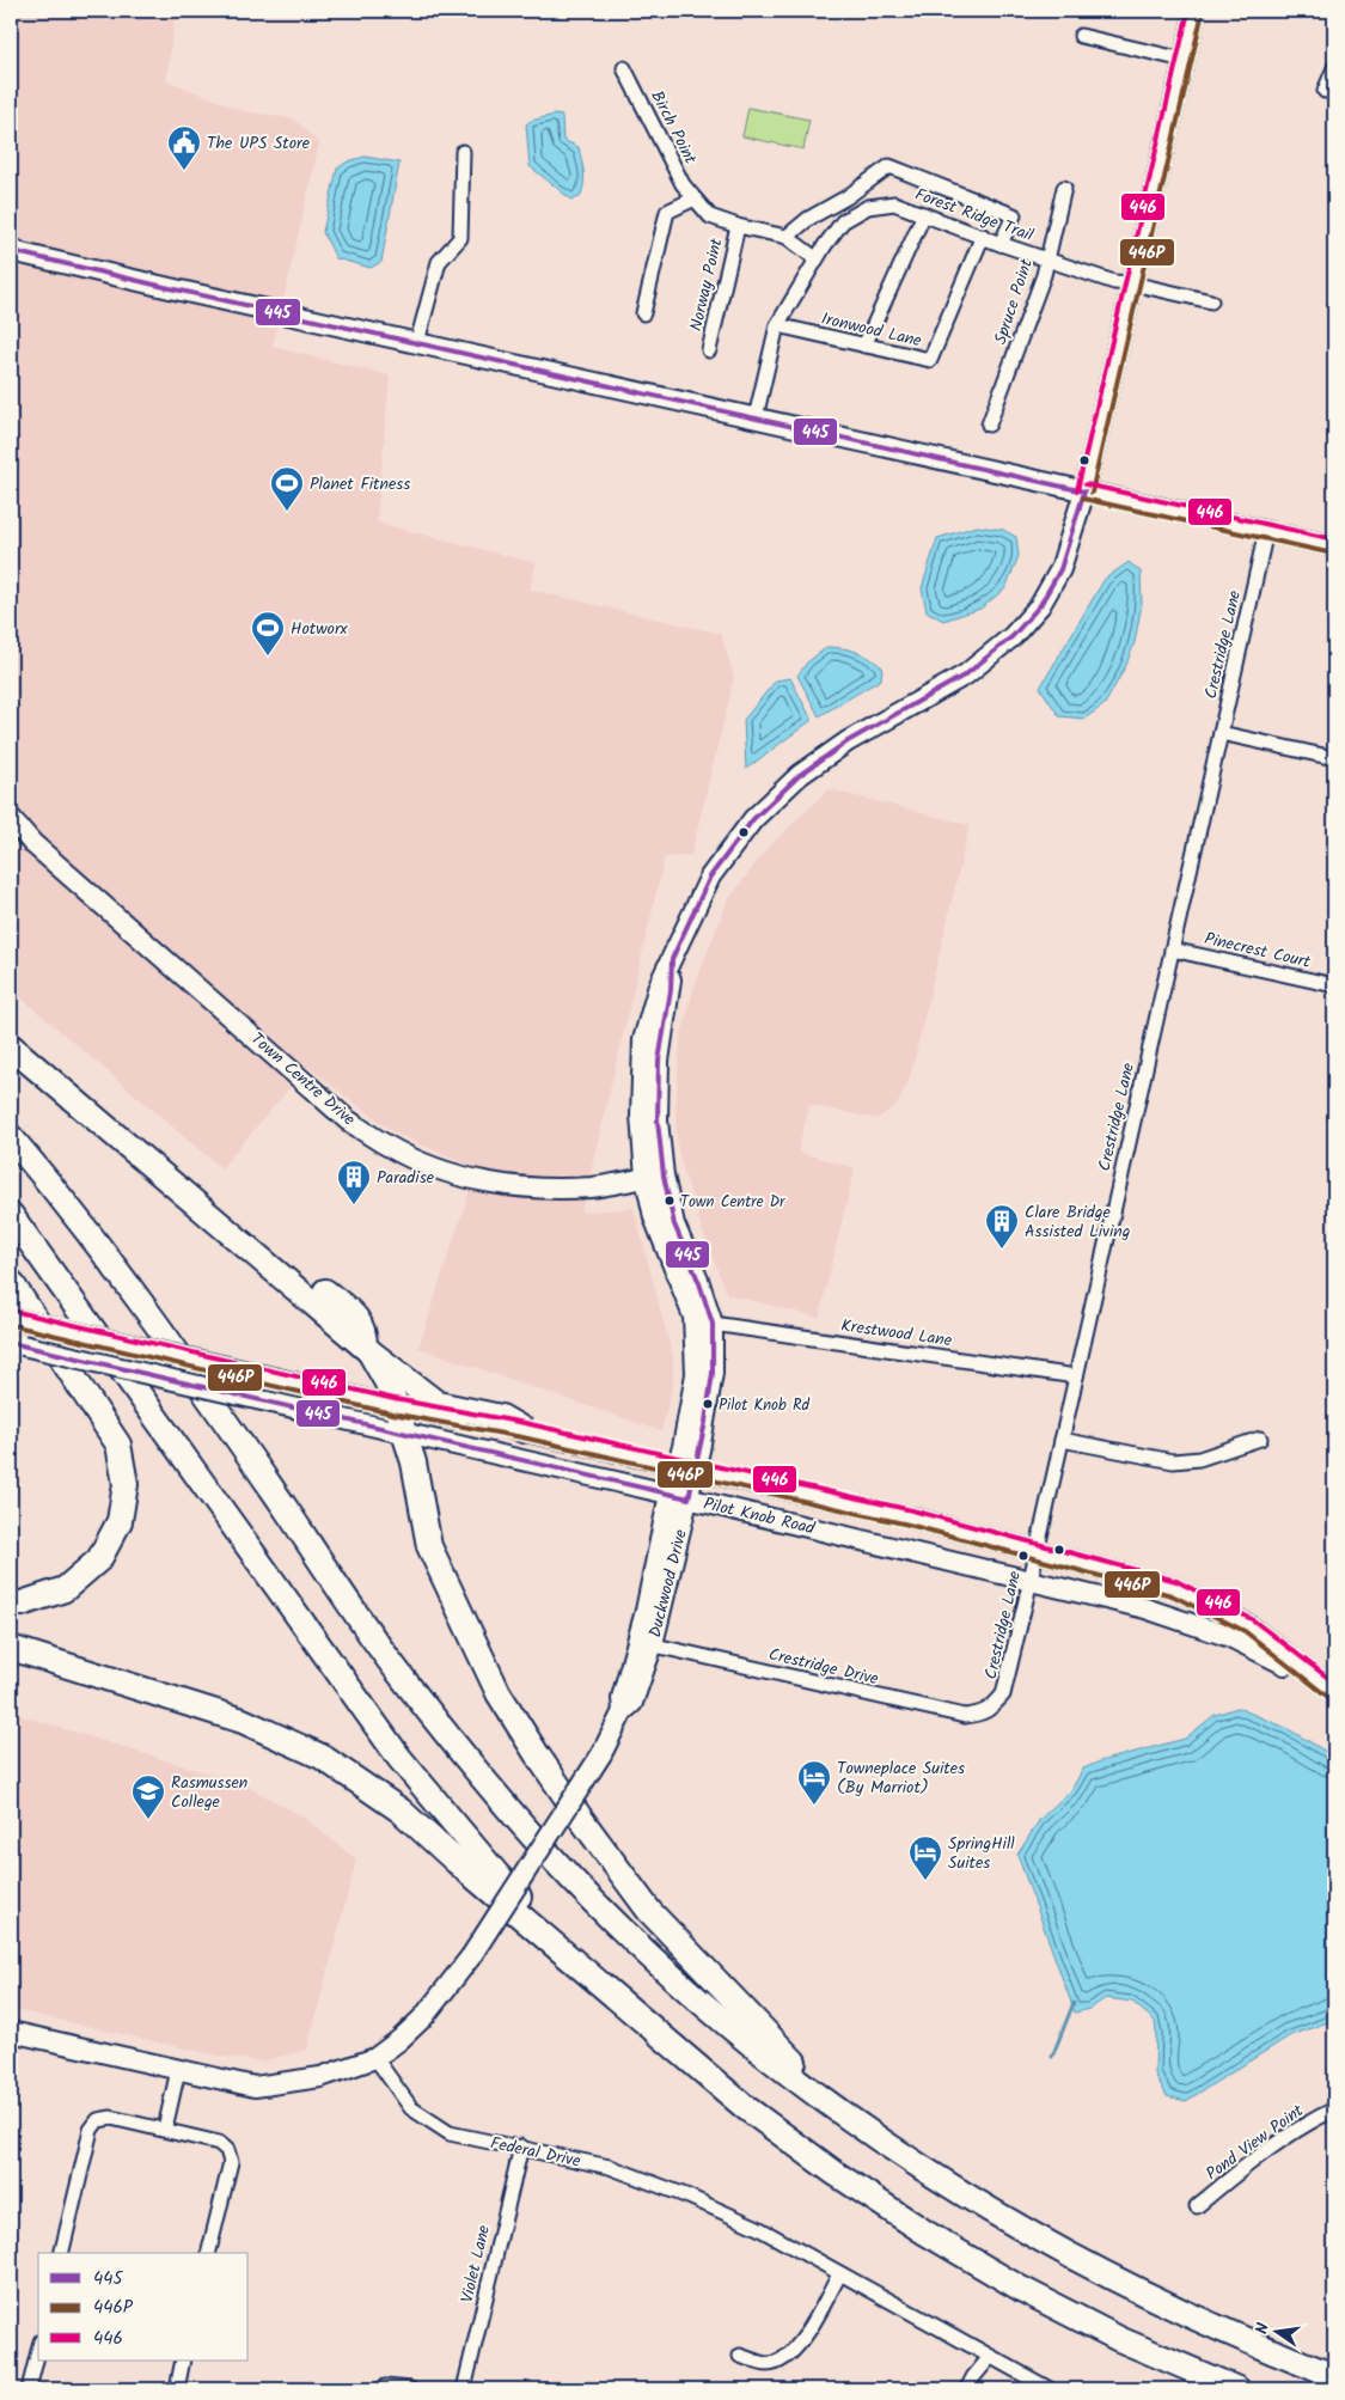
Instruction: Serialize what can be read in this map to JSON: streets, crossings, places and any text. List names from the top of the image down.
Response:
{
  "streets": {
    "street": [
      "Birch Point",
      "Forest Ridge Trail",
      "Norway Point",
      "Spruce Point",
      "Ironwood Lane",
      "Crestridge Lane",
      "Pinecrest Court",
      "Town Centre Drive",
      "Krestwood Lane",
      "Pilot Knob Road",
      "Duckwood Drive",
      "Crestridge Drive",
      "Pond View Point",
      "Federal Drive",
      "Violet Lane"
    ]
  },
  "crossings": [
    ["Birch Point", "Forest Ridge Trail"],
    ["Birch Point", "Norway Point"],
    ["Forest Ridge Trail", "Spruce Point"],
    ["Forest Ridge Trail", "Ironwood Lane"],
    ["Forest Ridge Trail", "Duckwood Drive"],
    ["Crestridge Lane", "Pinecrest Court"],
    ["Crestridge Lane", "Krestwood Lane"],
    ["Crestridge Lane", "Pilot Knob Road"],
    ["Crestridge Lane", "Crestridge Drive"],
    ["Town Centre Drive", "Duckwood Drive"],
    ["Krestwood Lane", "Duckwood Drive"],
    ["Pilot Knob Road", "Duckwood Drive"],
    ["Duckwood Drive", "Crestridge Drive"],
    ["Duckwood Drive", "Federal Drive"],
    ["Federal Drive", "Violet Lane"]
  ],
  "places": {
    "public building": ["The UPS Store"],
    "sports": ["Planet Fitness", "Hotworx"],
    "other": ["Town Centre Dr", "Pilot Knob Rd"],
    "building": ["Paradise", "Clare Bridge Assisted Living"],
    "hotel": ["Towneplace Suites (By Marriot)", "SpringHill Suites"],
    "school or university": ["Rasmussen College"]
  },
  "lines": ["transit line 446", "transit line 446P", "transit line 445"],
  "legend": ["445", "446P", "446"],
  "north": "left"
}
